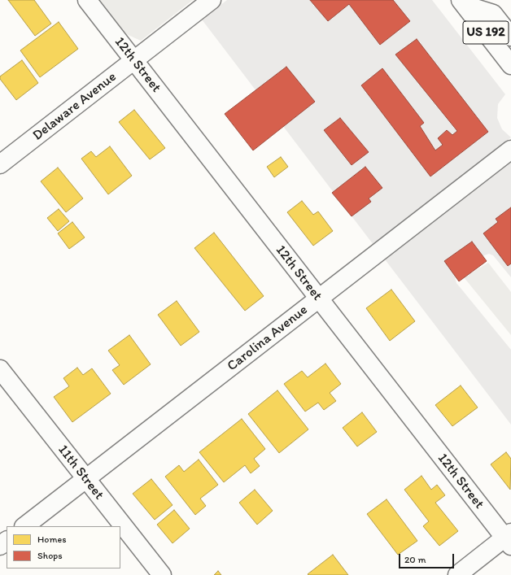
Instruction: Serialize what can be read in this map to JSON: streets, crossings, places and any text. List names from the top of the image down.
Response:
{
  "streets": {
    "main road": [
      "US 192",
      "12th Street",
      "Delaware Avenue",
      "Carolina Avenue",
      "11th Street"
    ]
  },
  "crossings": [
    ["12th Street", "Delaware Avenue"],
    ["12th Street", "Carolina Avenue"],
    ["Carolina Avenue", "11th Street"]
  ],
  "legend": ["Homes", "Shops"],
  "scale_bar": "20 m"
}
